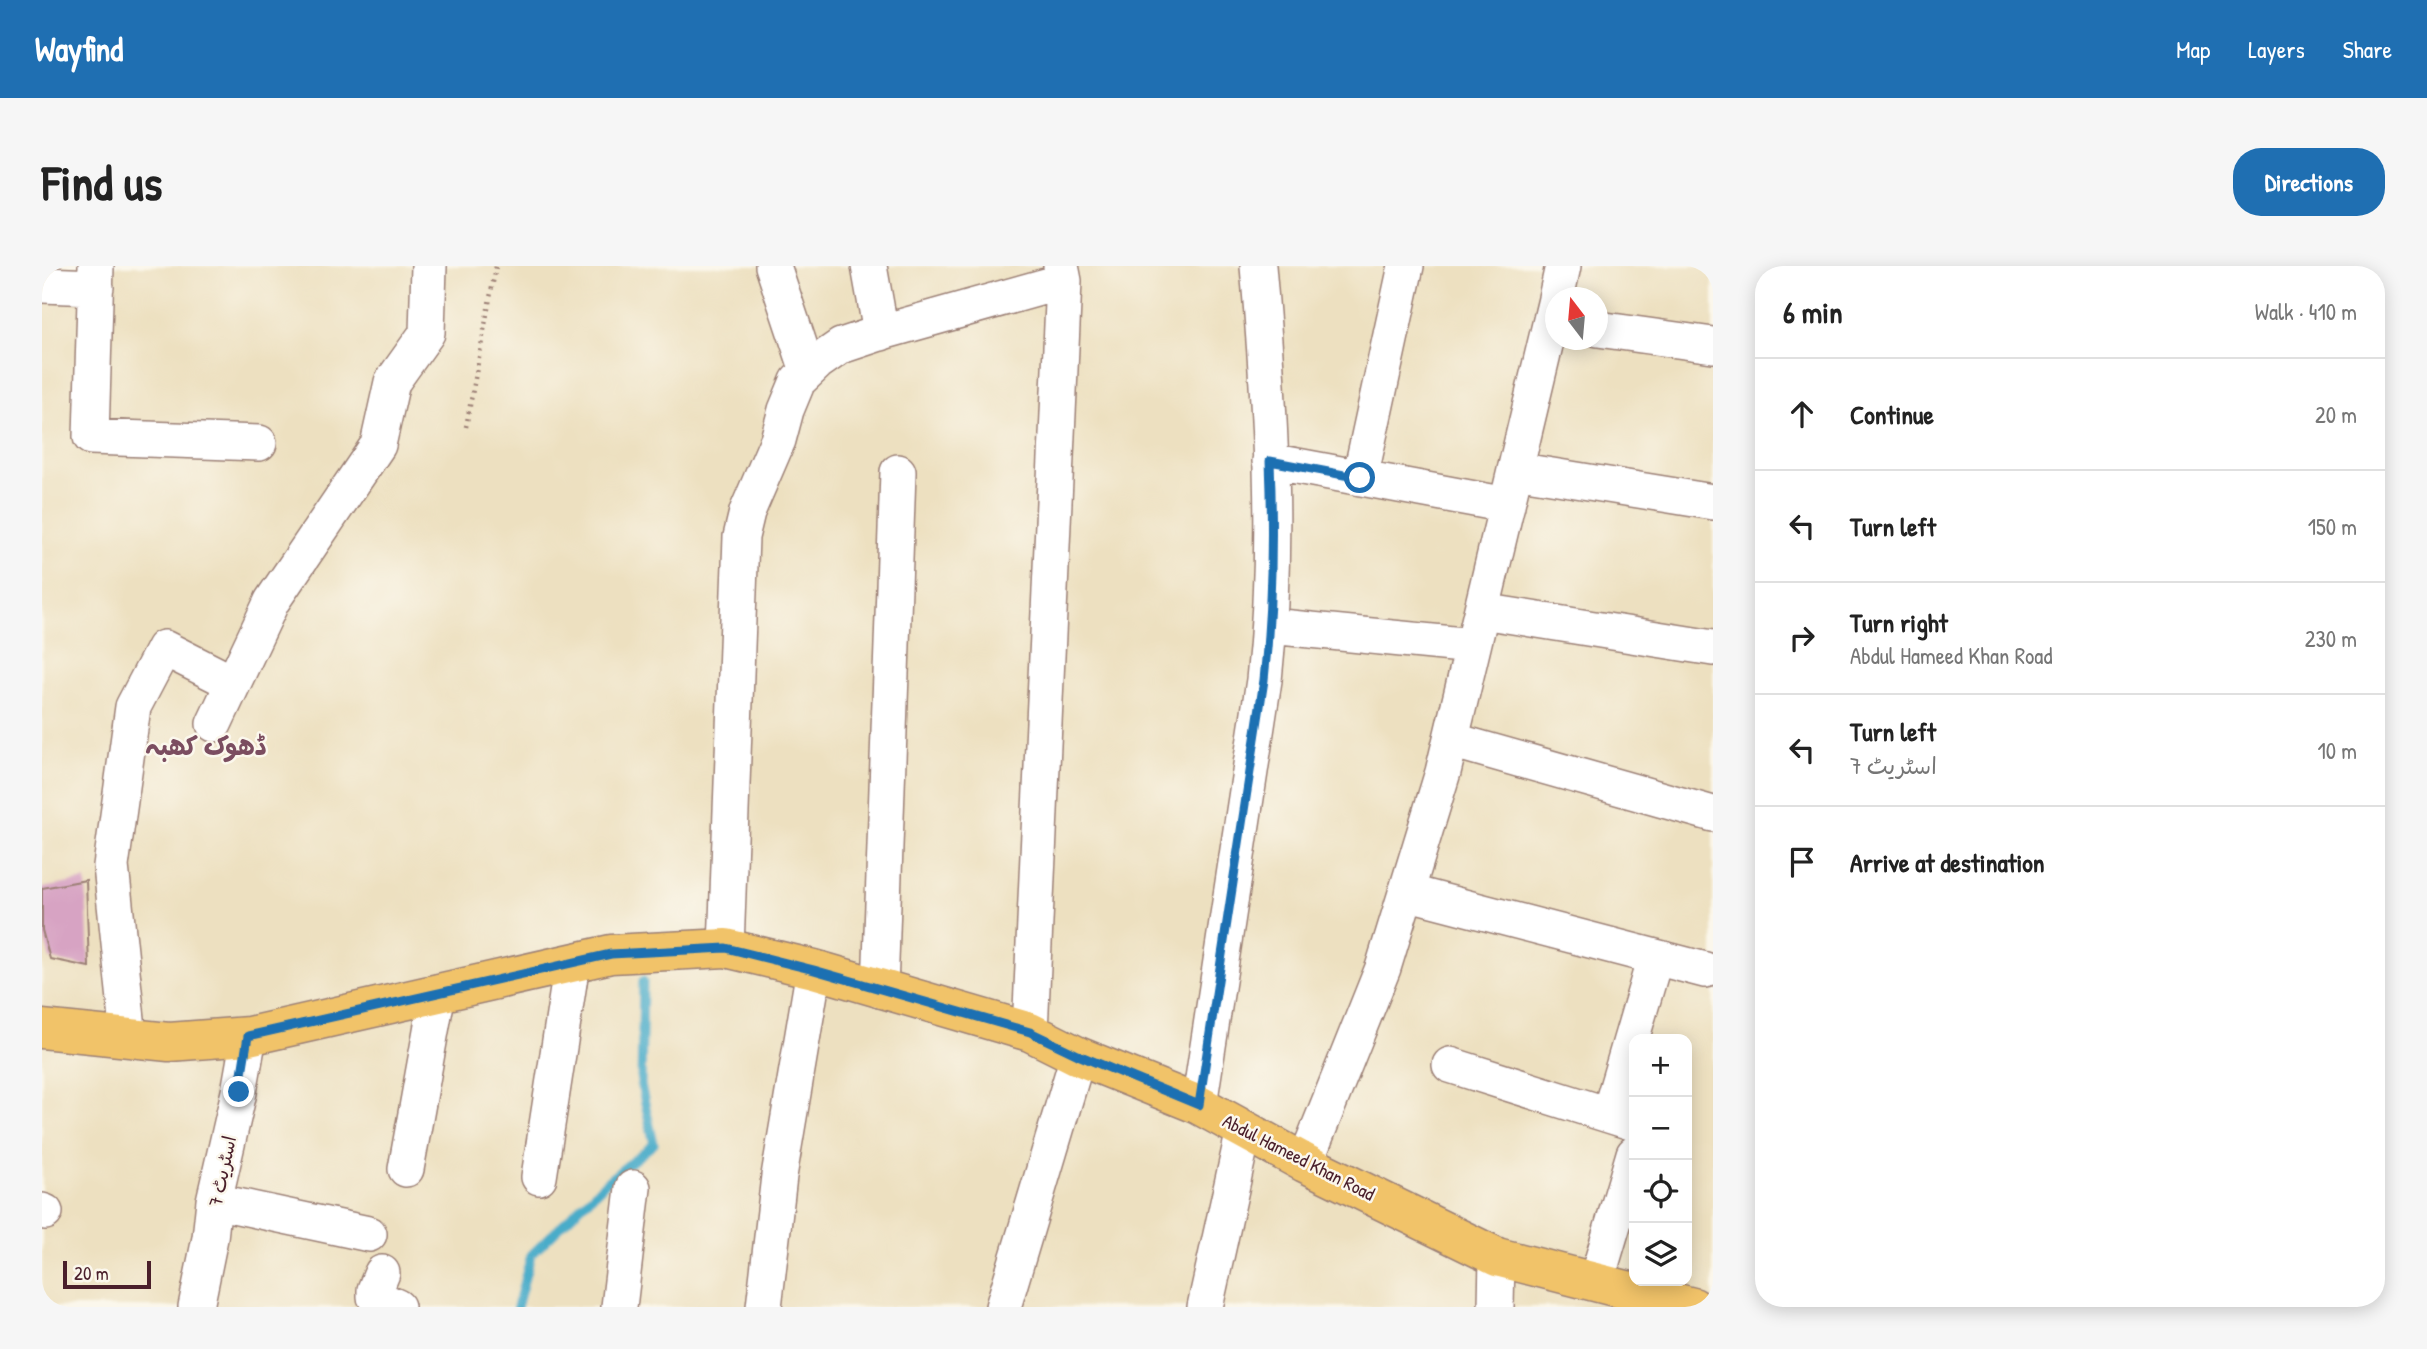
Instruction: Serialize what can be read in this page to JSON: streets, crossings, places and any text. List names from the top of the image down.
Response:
{
  "streets": {
    "main road": ["Abdul Hameed Khan Road"],
    "street": ["اسٹریٹ 7"]
  },
  "crossings": [
    ["Abdul Hameed Khan Road", "اسٹریٹ 7"]
  ],
  "districts": ["ڈھوک کھبہ"],
  "scale_bar": "20 m",
  "north": "top",
  "page": {
    "header": "Wayfind",
    "nav": ["Map", "Layers", "Share"],
    "buttons": "Directions",
    "title": "Find us",
    "heading": ["6 min", "Walk · 410 m"],
    "list": [
      ["Continue", "20 m"],
      ["Turn left", "150 m"],
      ["Turn right", "Abdul Hameed Khan Road", "230 m"],
      ["Turn left", "اسٹریٹ 7", "10 m"],
      "Arrive at destination"
    ],
    "map_buttons": ["+", "−"],
    "scale": "20 m"
  }
}
